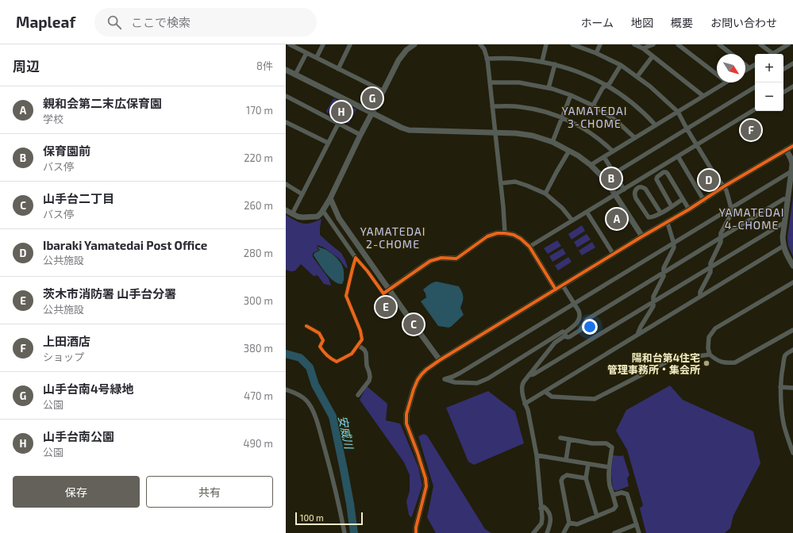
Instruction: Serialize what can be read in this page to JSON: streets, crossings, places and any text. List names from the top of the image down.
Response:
{
  "districts": ["YAMATEDAI 3-CHOME", "YAMATEDAI 4-CHOME", "YAMATEDAI 2-CHOME"],
  "water": ["安威川"],
  "places": ["陽和台第4住宅 管理事務所・集会所"],
  "scale_bar": "100 m",
  "north": "bottom right",
  "page": {
    "header": "Mapleaf",
    "search": "ここで検索",
    "nav": [
      "ホーム",
      "地図",
      "概要",
      "お問い合わせ"
    ],
    "heading": ["周辺", "8件"],
    "map_buttons": ["+", "−"],
    "list": [
      {
        "mark": "A",
        "name": "親和会第二末広保育園",
        "note": "学校",
        "value": "170 m"
      },
      {
        "mark": "B",
        "name": "保育園前",
        "note": "バス停",
        "value": "220 m"
      },
      {
        "mark": "C",
        "name": "山手台二丁目",
        "note": "バス停",
        "value": "260 m"
      },
      {
        "mark": "D",
        "name": "Ibaraki Yamatedai Post Office",
        "note": "公共施設",
        "value": "280 m"
      },
      {
        "mark": "E",
        "name": "茨木市消防署 山手台分署",
        "note": "公共施設",
        "value": "300 m"
      },
      {
        "mark": "F",
        "name": "上田酒店",
        "note": "ショップ",
        "value": "380 m"
      },
      {
        "mark": "G",
        "name": "山手台南4号緑地",
        "note": "公園",
        "value": "470 m"
      },
      {
        "mark": "H",
        "name": "山手台南公園",
        "note": "公園",
        "value": "490 m"
      }
    ],
    "pins": [
      "G",
      "H",
      "F",
      "B",
      "D",
      "A",
      "E",
      "C"
    ],
    "buttons": ["保存", "共有"],
    "scale": "100 m"
  }
}
